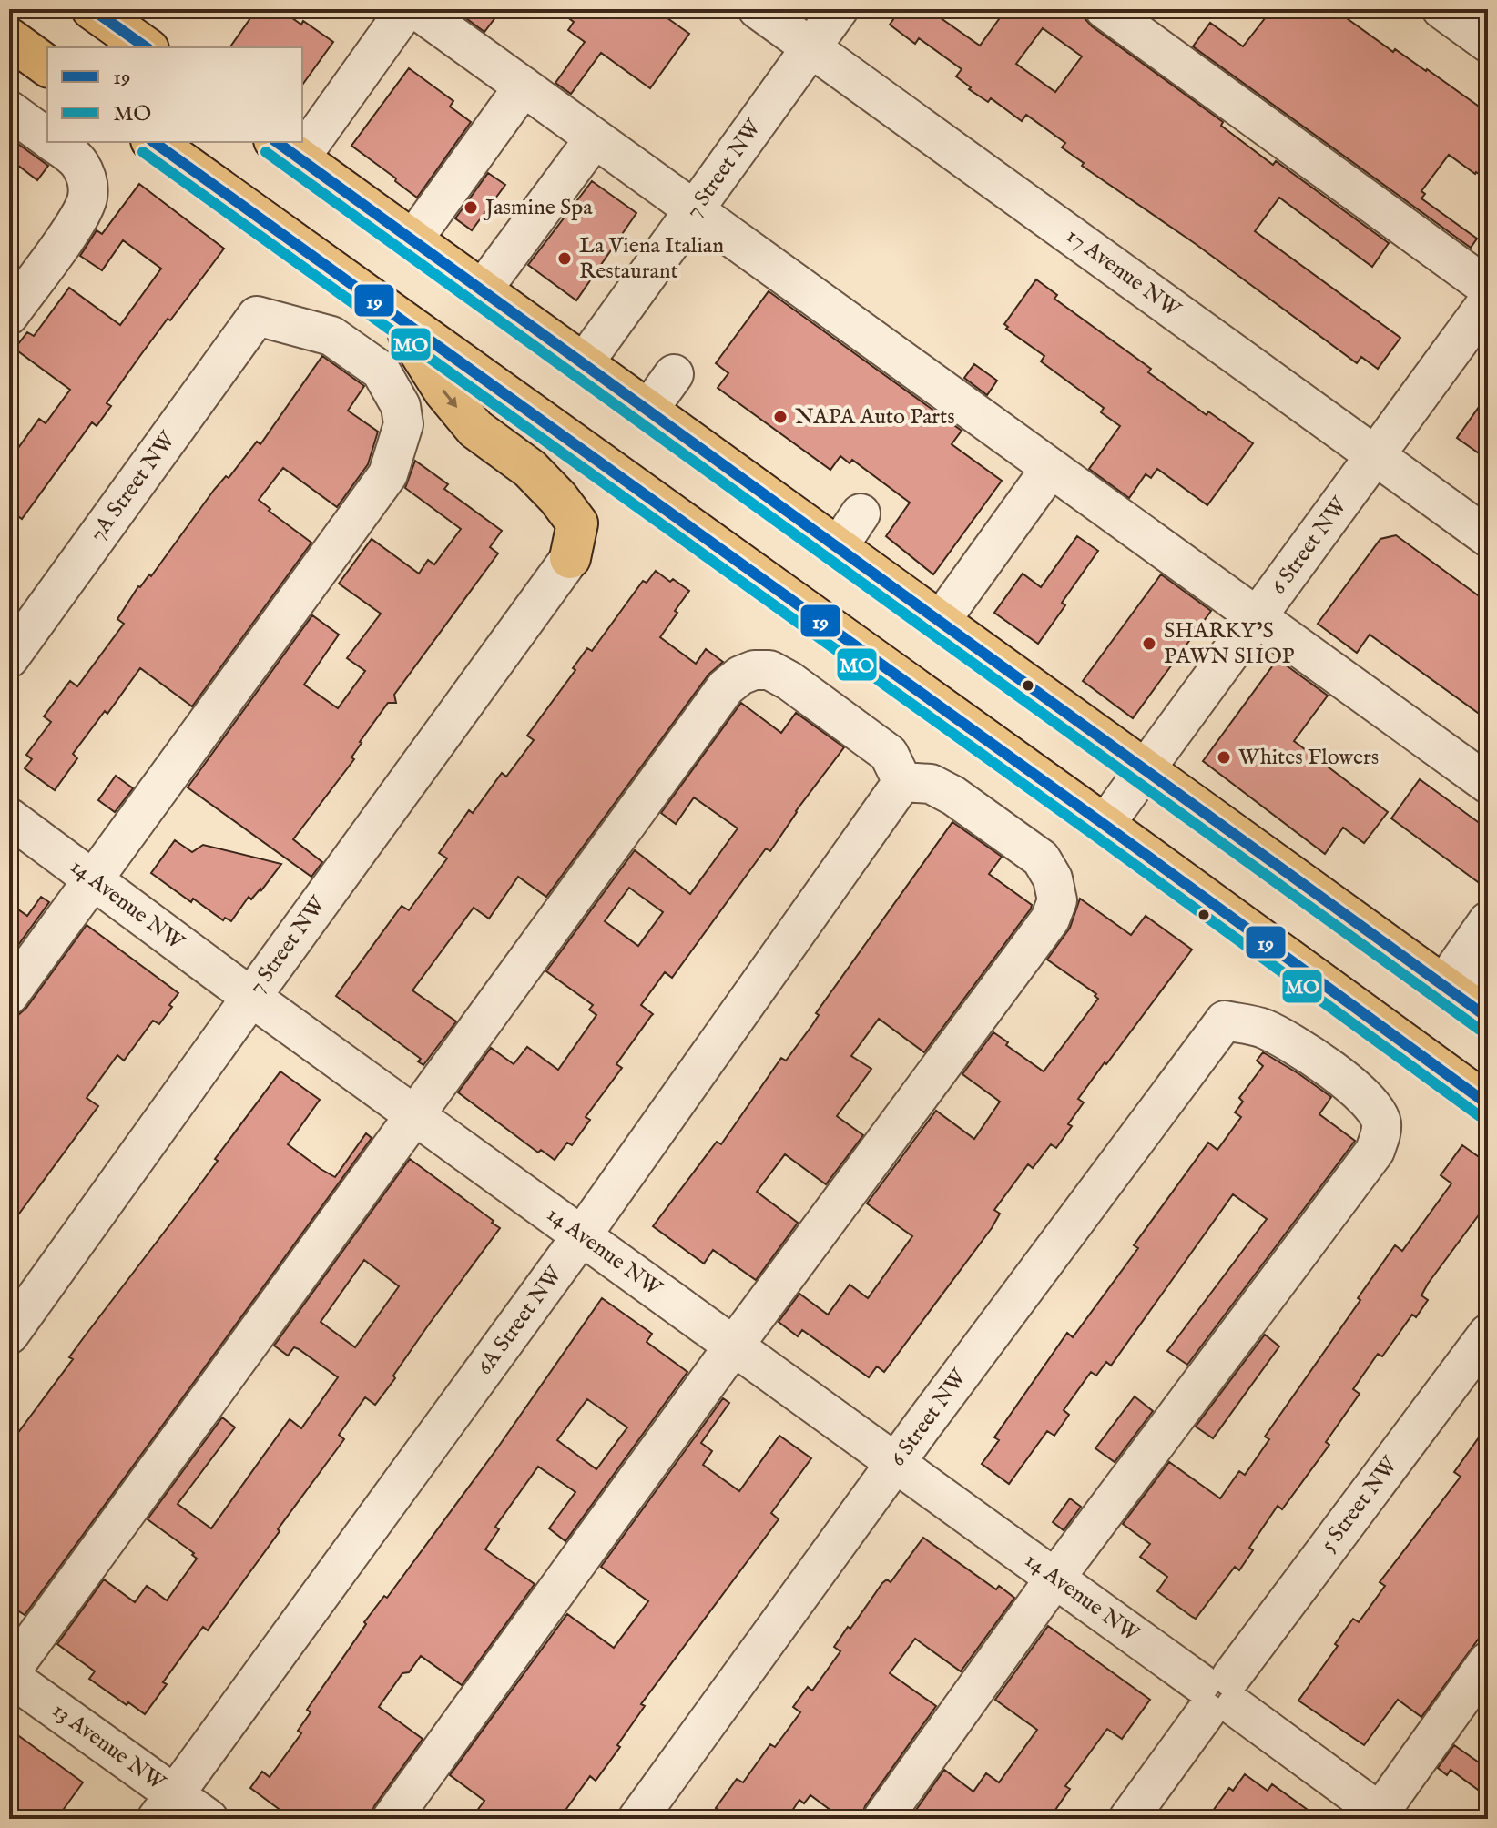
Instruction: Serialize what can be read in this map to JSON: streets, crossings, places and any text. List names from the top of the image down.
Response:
{
  "streets": {
    "street": [
      "7 Street NW",
      "17 Avenue NW",
      "7A Street NW",
      "6 Street NW",
      "14 Avenue NW",
      "6A Street NW",
      "5 Street NW",
      "13 Avenue NW"
    ]
  },
  "crossings": [
    ["7 Street NW", "17 Avenue NW"],
    ["7 Street NW", "14 Avenue NW"],
    ["17 Avenue NW", "6 Street NW"],
    ["7A Street NW", "14 Avenue NW"],
    ["6 Street NW", "14 Avenue NW"],
    ["14 Avenue NW", "6A Street NW"],
    ["14 Avenue NW", "5 Street NW"],
    ["6A Street NW", "13 Avenue NW"]
  ],
  "places": [
    "Jasmine Spa",
    "La Viena Italian Restaurant",
    "NAPA Auto Parts",
    "SHARKY’S PAWN SHOP",
    "Whites Flowers"
  ],
  "lines": ["transit line 19", "transit line MO"],
  "legend": ["19", "MO"]
}
